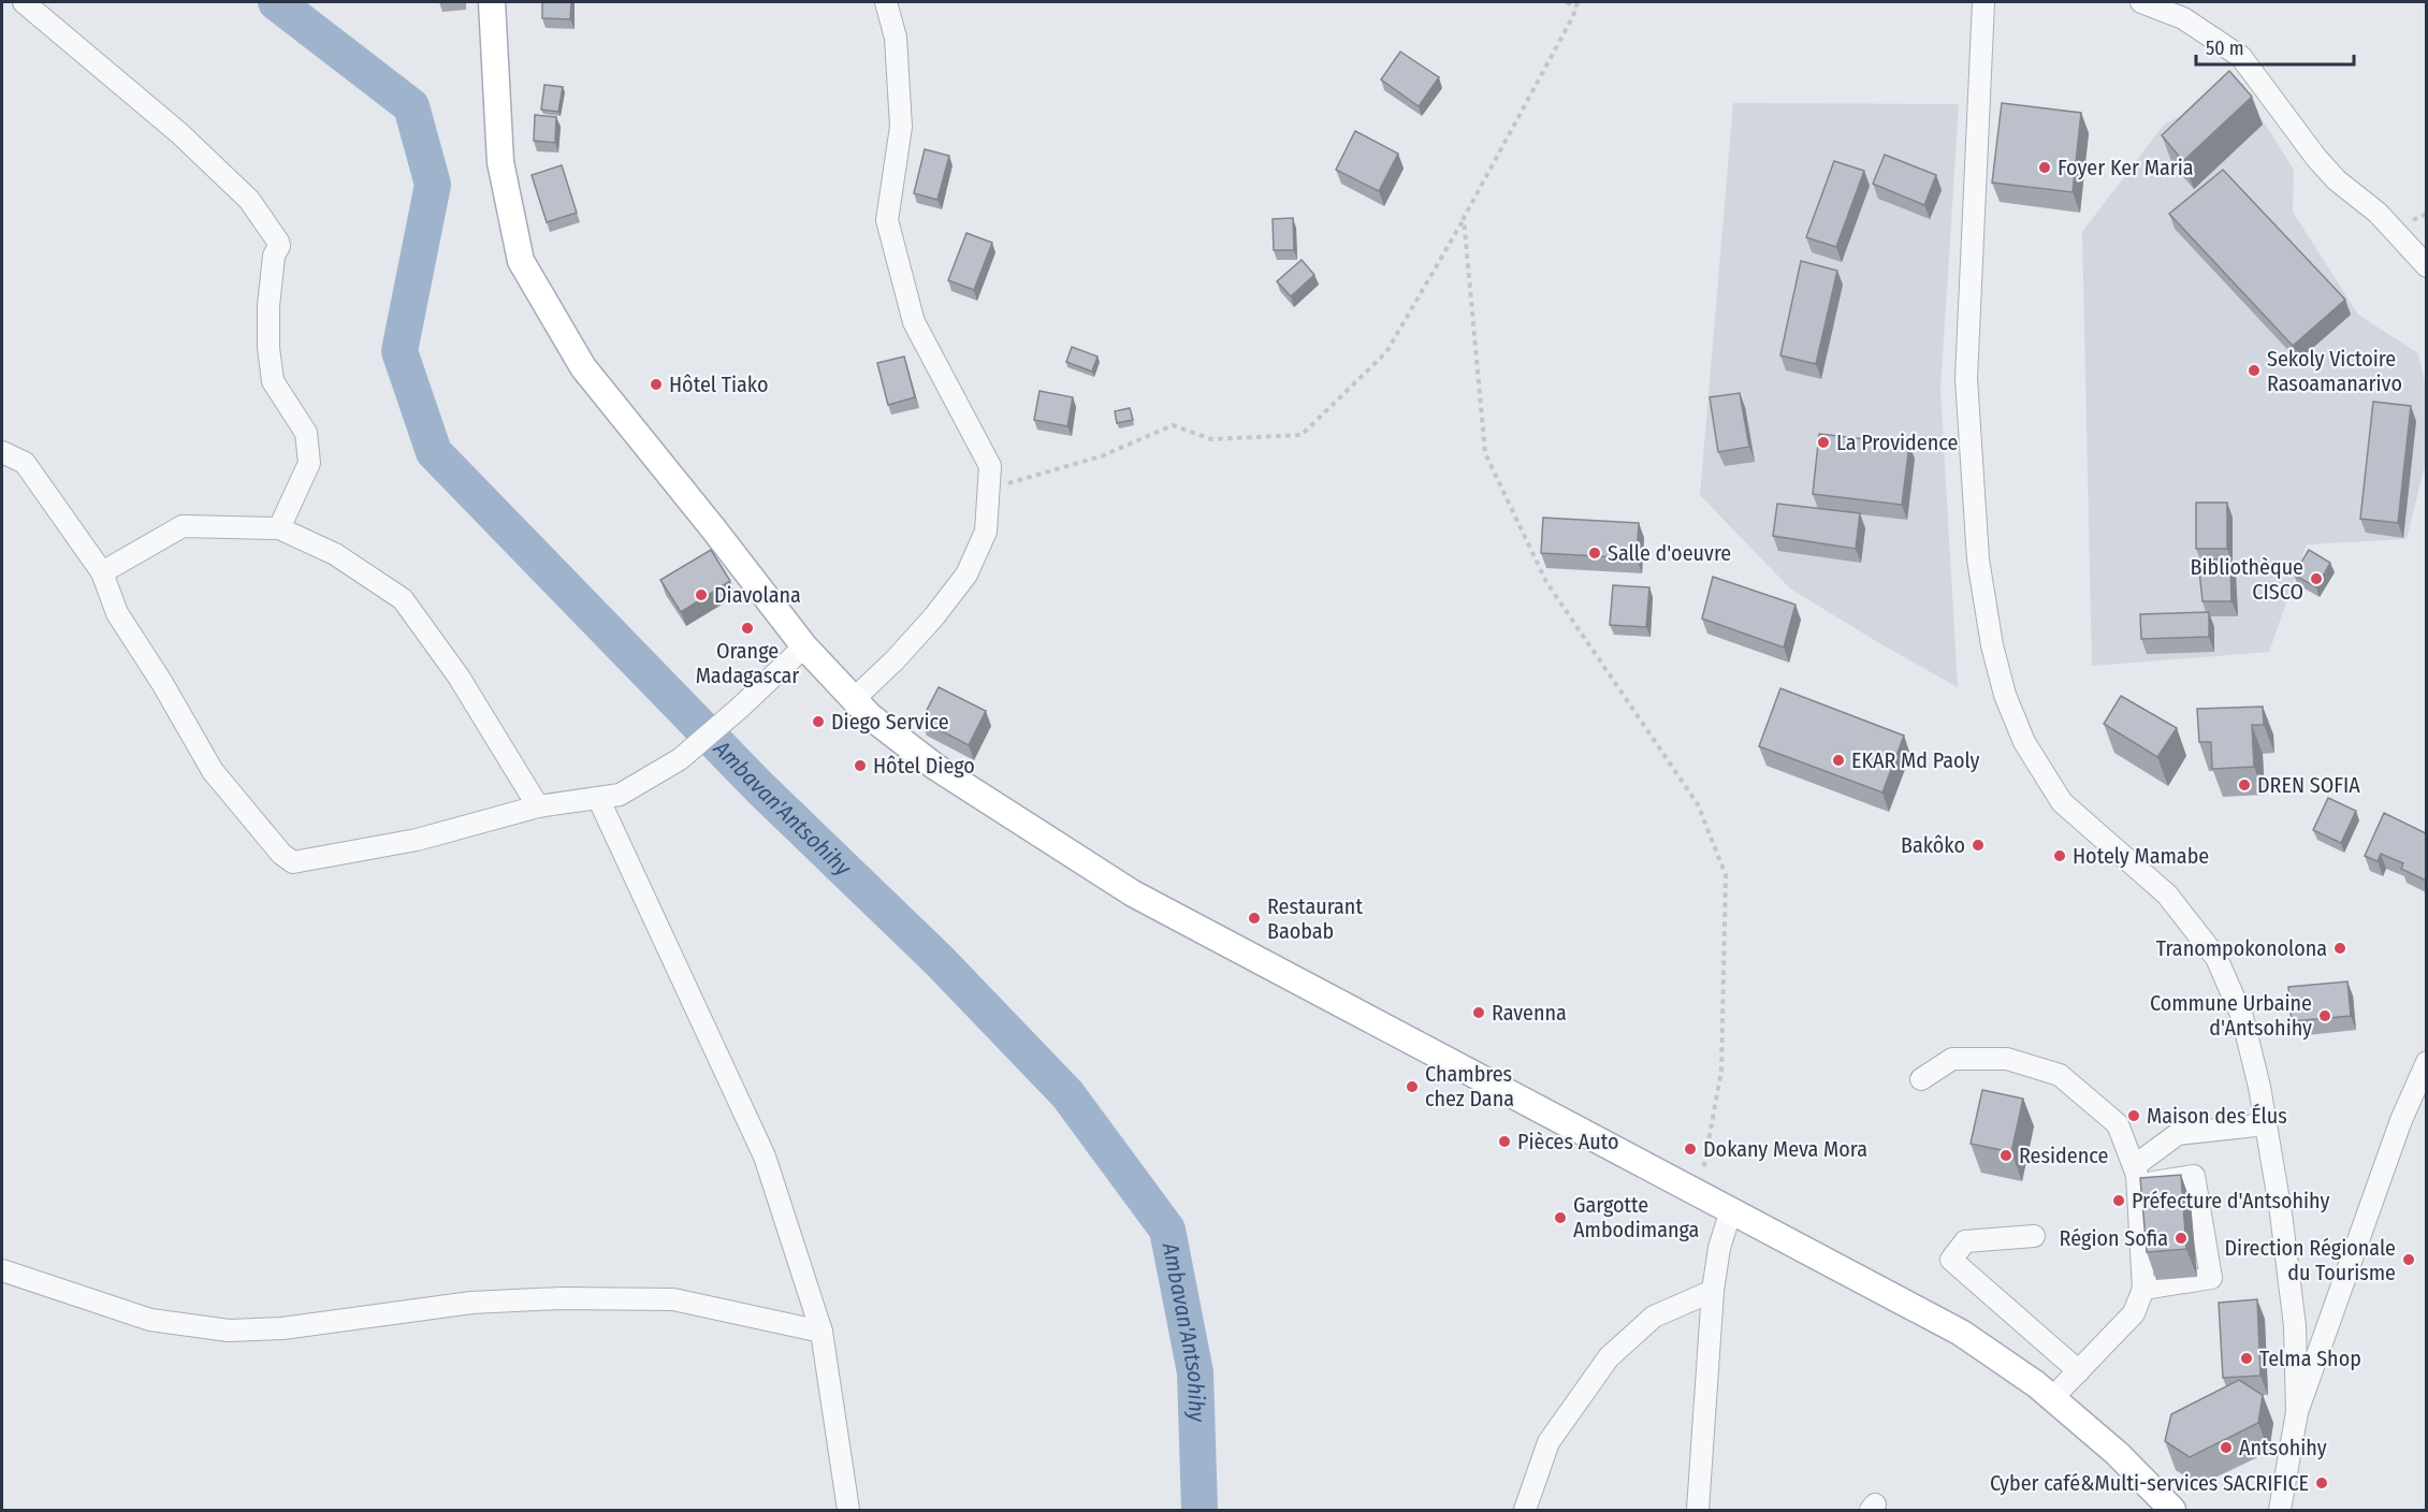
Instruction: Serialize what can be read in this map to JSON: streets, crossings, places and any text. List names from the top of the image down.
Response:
{
  "water": ["Ambavan'Antsohihy"],
  "places": [
    "Foyer Ker Maria",
    "Sekoly Victoire Rasoamanarivo",
    "Hôtel Tiako",
    "La Providence",
    "Salle d'oeuvre",
    "Bibliothèque CISCO",
    "Diavolana",
    "Orange Madagascar",
    "Diego Service",
    "EKAR Md Paoly",
    "Hôtel Diego",
    "DREN SOFIA",
    "Bakôko",
    "Hotely Mamabe",
    "Restaurant Baobab",
    "Tranompokonolona",
    "Ravenna",
    "Commune Urbaine d'Antsohihy",
    "Chambres chez Dana",
    "Maison des Élus",
    "Pièces Auto",
    "Dokany Meva Mora",
    "Residence",
    "Préfecture d'Antsohihy",
    "Gargotte Ambodimanga",
    "Région Sofia",
    "Direction Régionale du Tourisme",
    "Telma Shop",
    "Antsohihy",
    "Cyber café&Multi-services SACRIFICE"
  ],
  "scale_bar": "50 m"
}
